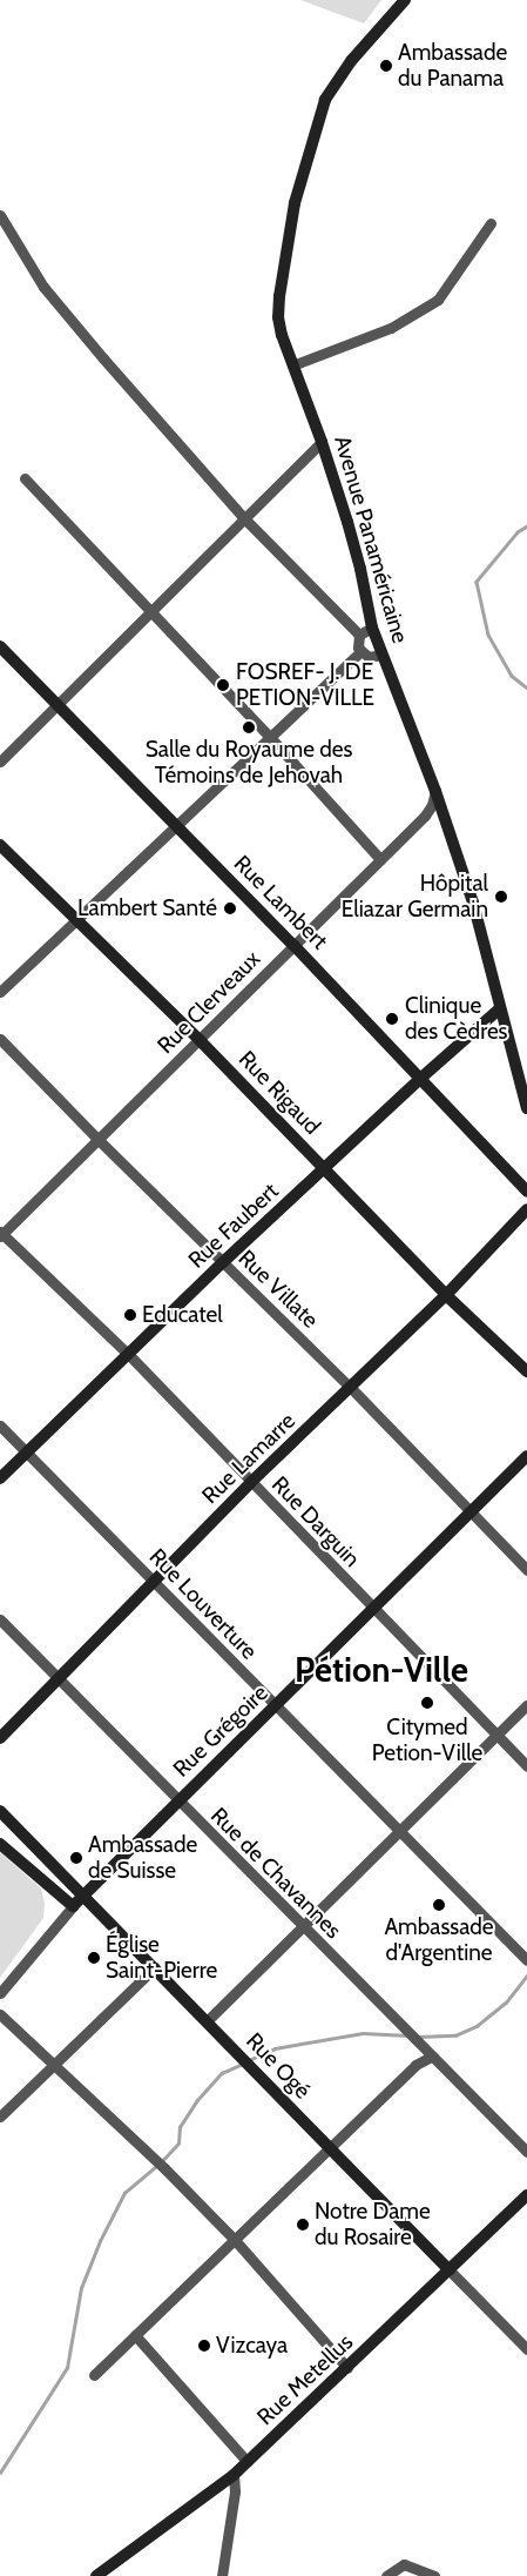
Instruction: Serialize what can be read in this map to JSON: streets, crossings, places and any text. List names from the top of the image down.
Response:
{
  "streets": {
    "main road": [
      "Avenue Panaméricaine",
      "Rue Lambert",
      "Rue Rigaud",
      "Rue Faubert",
      "Rue Lamarre",
      "Rue Grégoire",
      "Rue Ogé",
      "Rue Metellus"
    ],
    "street": [
      "Rue Clerveaux",
      "Rue Villate",
      "Rue Darguin",
      "Rue Louverture",
      "Rue de Chavannes"
    ]
  },
  "crossings": [
    ["Avenue Panaméricaine", "Rue Clerveaux"],
    ["Avenue Panaméricaine", "Rue Faubert"],
    ["Rue Lambert", "Rue Clerveaux"],
    ["Rue Lambert", "Rue Faubert"],
    ["Rue Clerveaux", "Rue Rigaud"],
    ["Rue Clerveaux", "Rue Villate"],
    ["Rue Clerveaux", "Rue Darguin"],
    ["Rue Rigaud", "Rue Faubert"],
    ["Rue Rigaud", "Rue Lamarre"],
    ["Rue Faubert", "Rue Villate"],
    ["Rue Faubert", "Rue Darguin"],
    ["Rue Faubert", "Rue Louverture"],
    ["Rue Villate", "Rue Lamarre"],
    ["Rue Villate", "Rue Grégoire"],
    ["Rue Lamarre", "Rue Darguin"],
    ["Rue Lamarre", "Rue Louverture"],
    ["Rue Lamarre", "Rue de Chavannes"],
    ["Rue Darguin", "Rue Grégoire"],
    ["Rue Louverture", "Rue Grégoire"],
    ["Rue Grégoire", "Rue de Chavannes"],
    ["Rue Grégoire", "Rue Ogé"],
    ["Rue Ogé", "Rue Metellus"]
  ],
  "districts": ["Pétion-Ville"],
  "places": [
    "Ambassade du Panama",
    "FOSREF- J. DE PETION-VILLE",
    "Salle du Royaume des Témoins de Jehovah",
    "Hôpital Eliazar Germain",
    "Lambert Santé",
    "Clinique des Cèdres",
    "Educatel",
    "Citymed Petion-Ville",
    "Ambassade de Suisse",
    "Ambassade d'Argentine",
    "Église Saint-Pierre",
    "Notre Dame du Rosaire",
    "Vizcaya"
  ]
}
